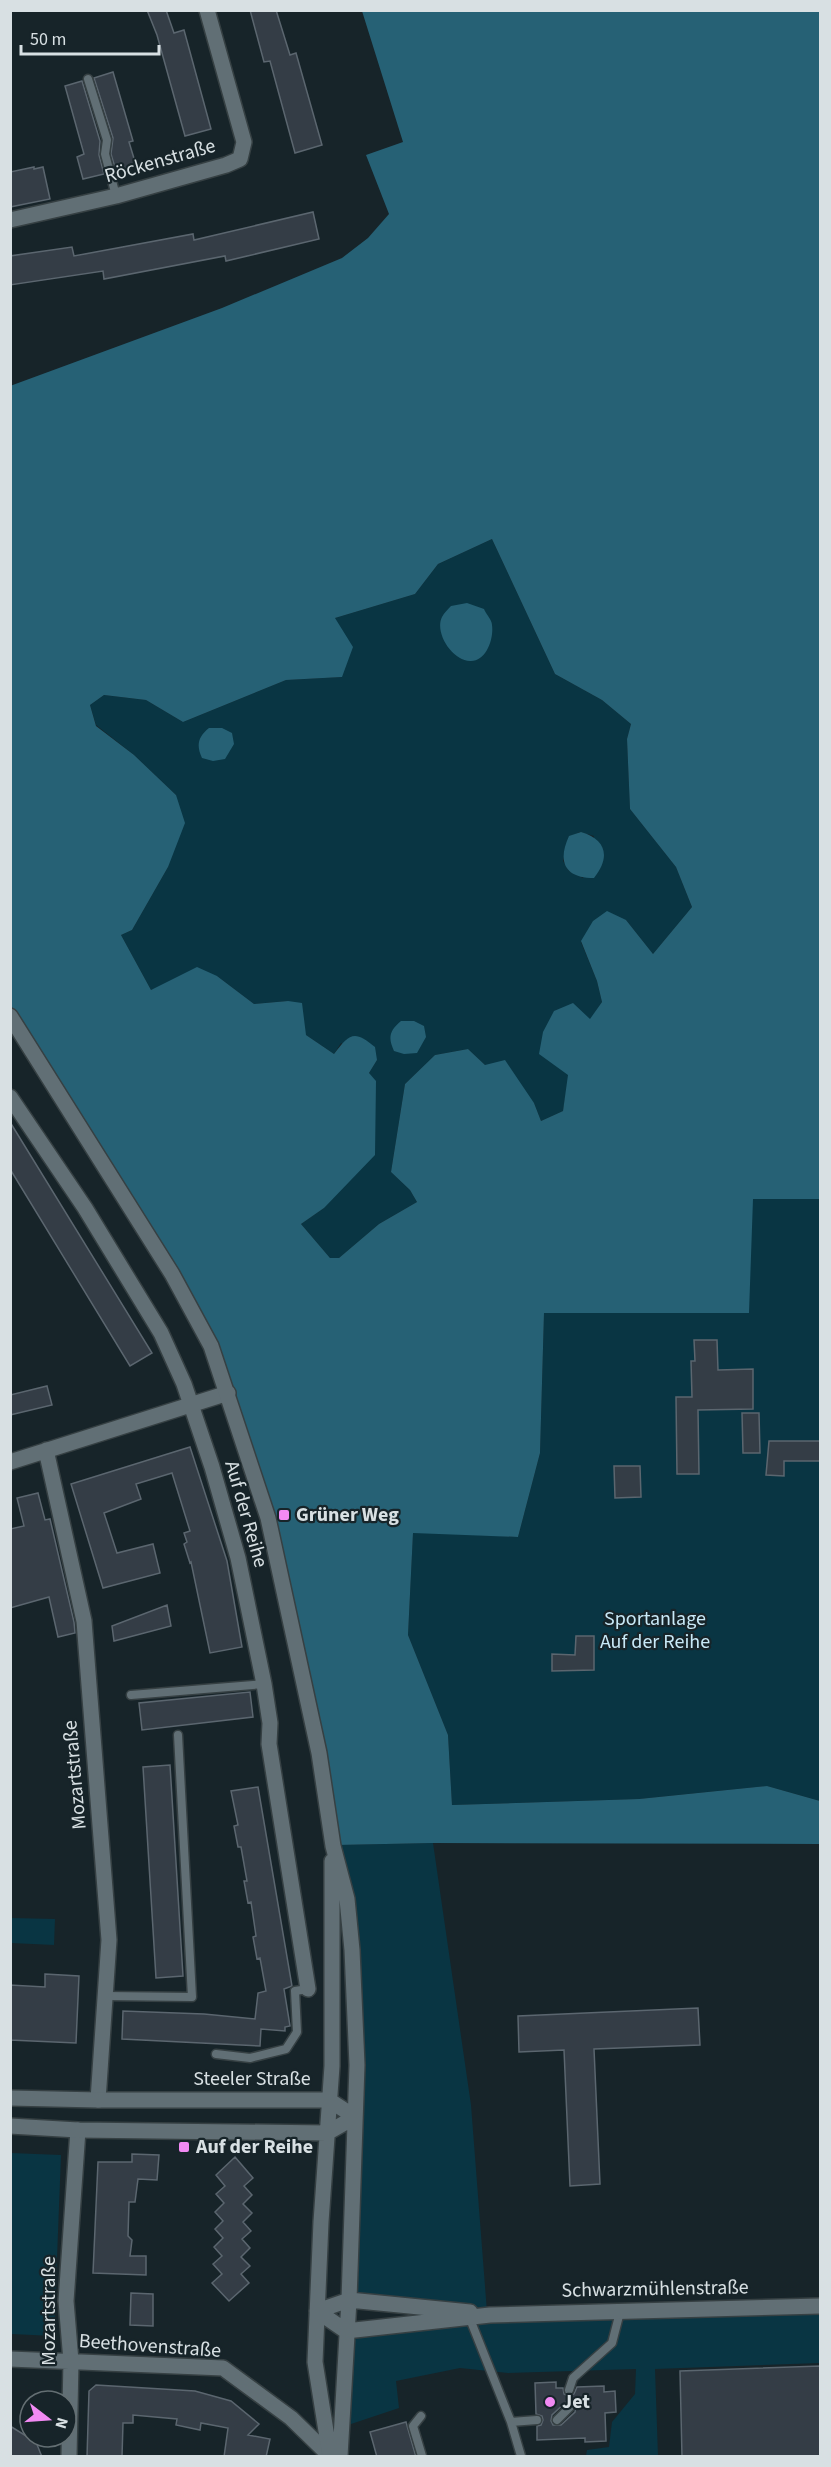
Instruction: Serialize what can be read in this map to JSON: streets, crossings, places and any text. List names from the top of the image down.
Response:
{
  "streets": {
    "street": [
      "Röckenstraße",
      "Auf der Reihe",
      "Mozartstraße",
      "Steeler Straße",
      "Schwarzmühlenstraße",
      "Beethovenstraße"
    ]
  },
  "crossings": [
    ["Auf der Reihe", "Steeler Straße"],
    ["Auf der Reihe", "Schwarzmühlenstraße"],
    ["Auf der Reihe", "Beethovenstraße"],
    ["Mozartstraße", "Steeler Straße"],
    ["Mozartstraße", "Beethovenstraße"]
  ],
  "parks": ["Sportanlage Auf der Reihe"],
  "places": {
    "transit": ["Grüner Weg", "Auf der Reihe"],
    "other": ["Jet"]
  },
  "scale_bar": "50 m",
  "north": "right"
}
